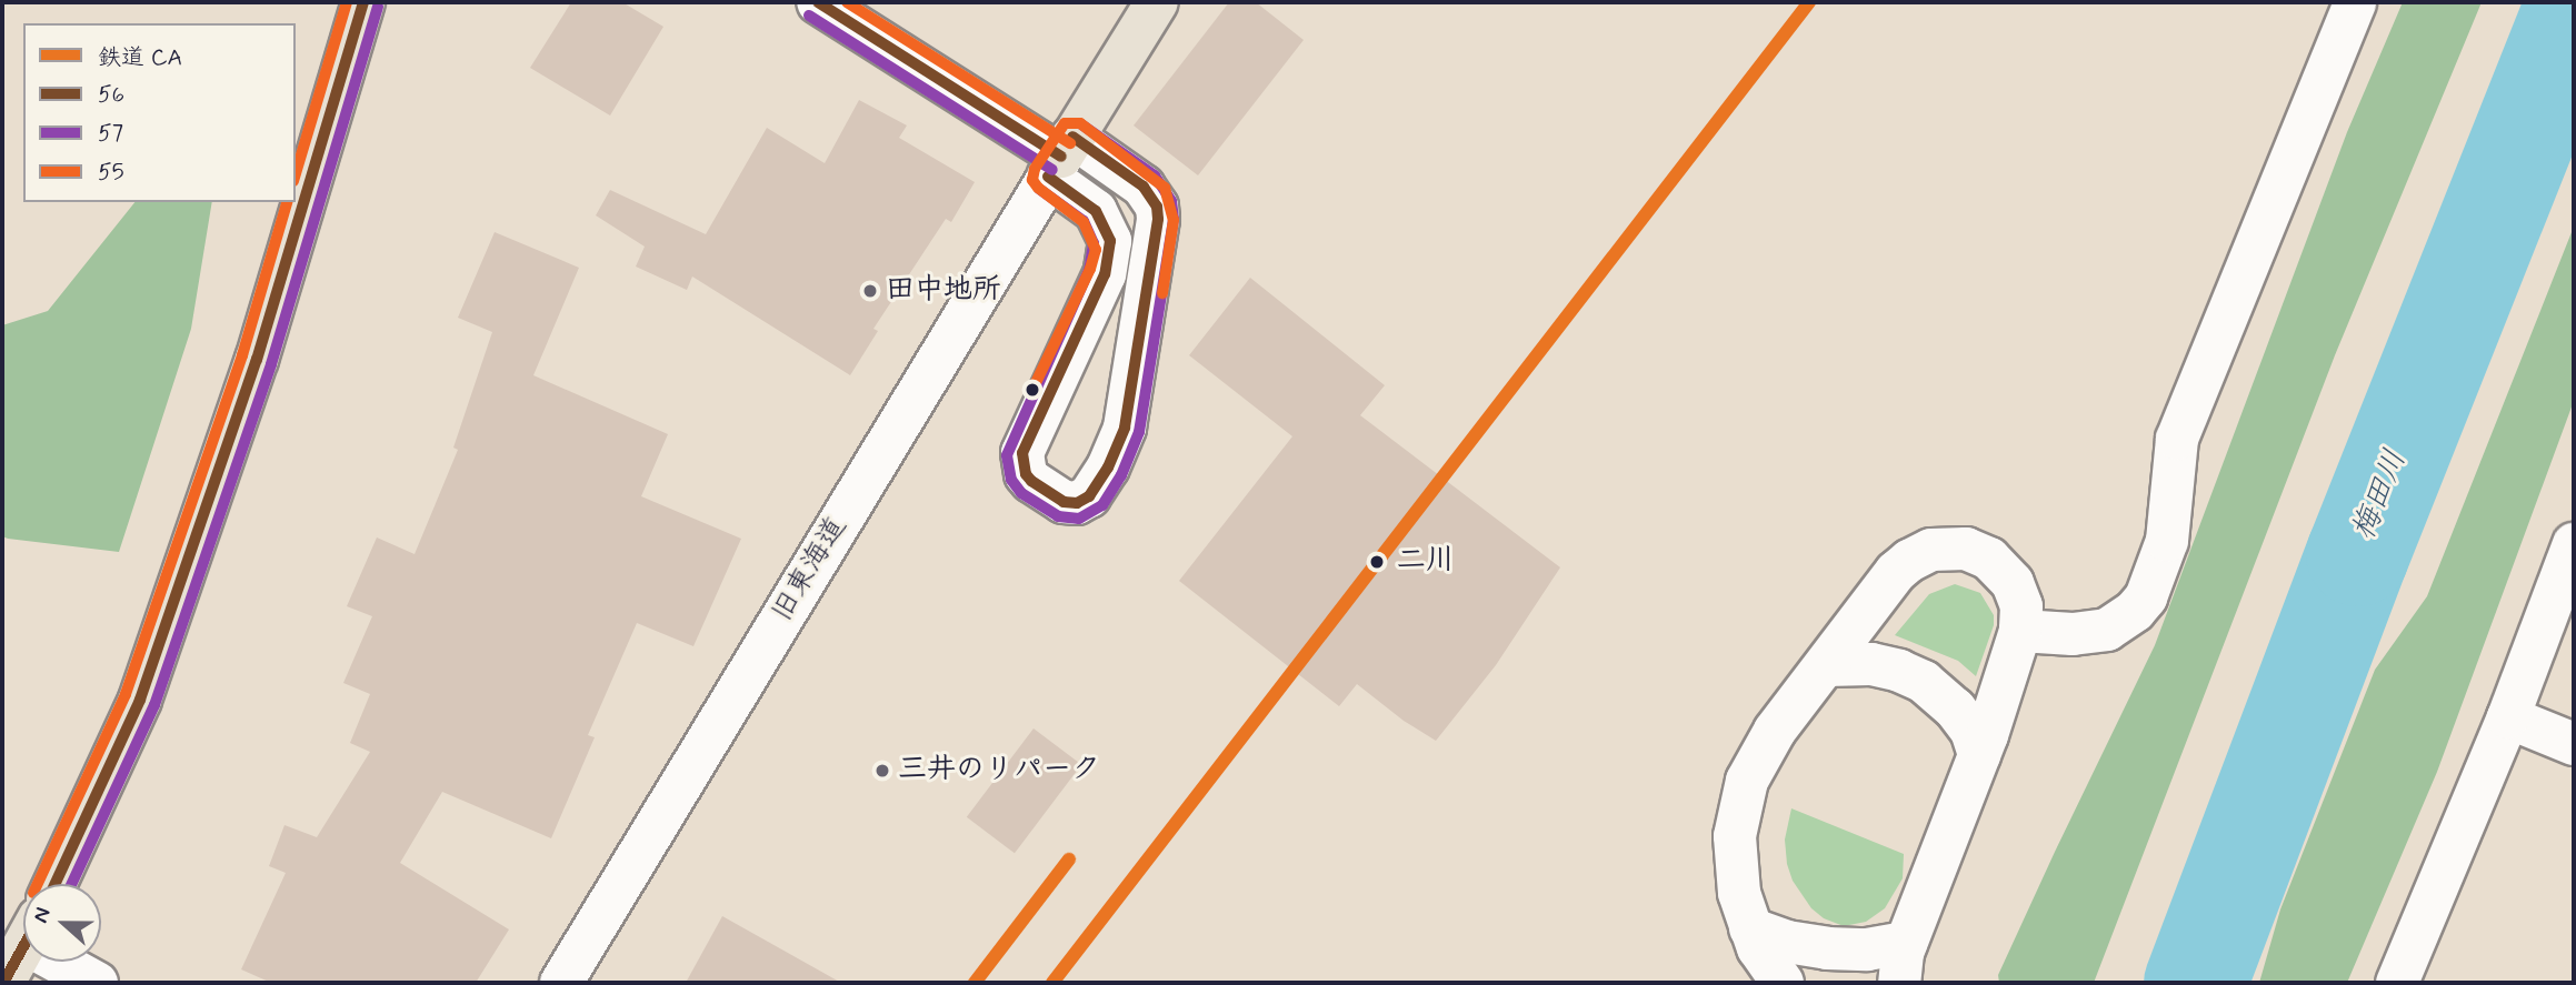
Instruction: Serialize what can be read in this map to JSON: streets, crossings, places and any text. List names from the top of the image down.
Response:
{
  "streets": {
    "street": ["旧東海道"]
  },
  "water": ["梅田川"],
  "places": ["田中地所", "二川", "三井のリパーク"],
  "lines": [
    "rail line CA",
    "transit line 56",
    "transit line 55",
    "transit line 57"
  ],
  "legend": [
    "鉄道 CA",
    "56",
    "57",
    "55"
  ],
  "north": "left"
}
